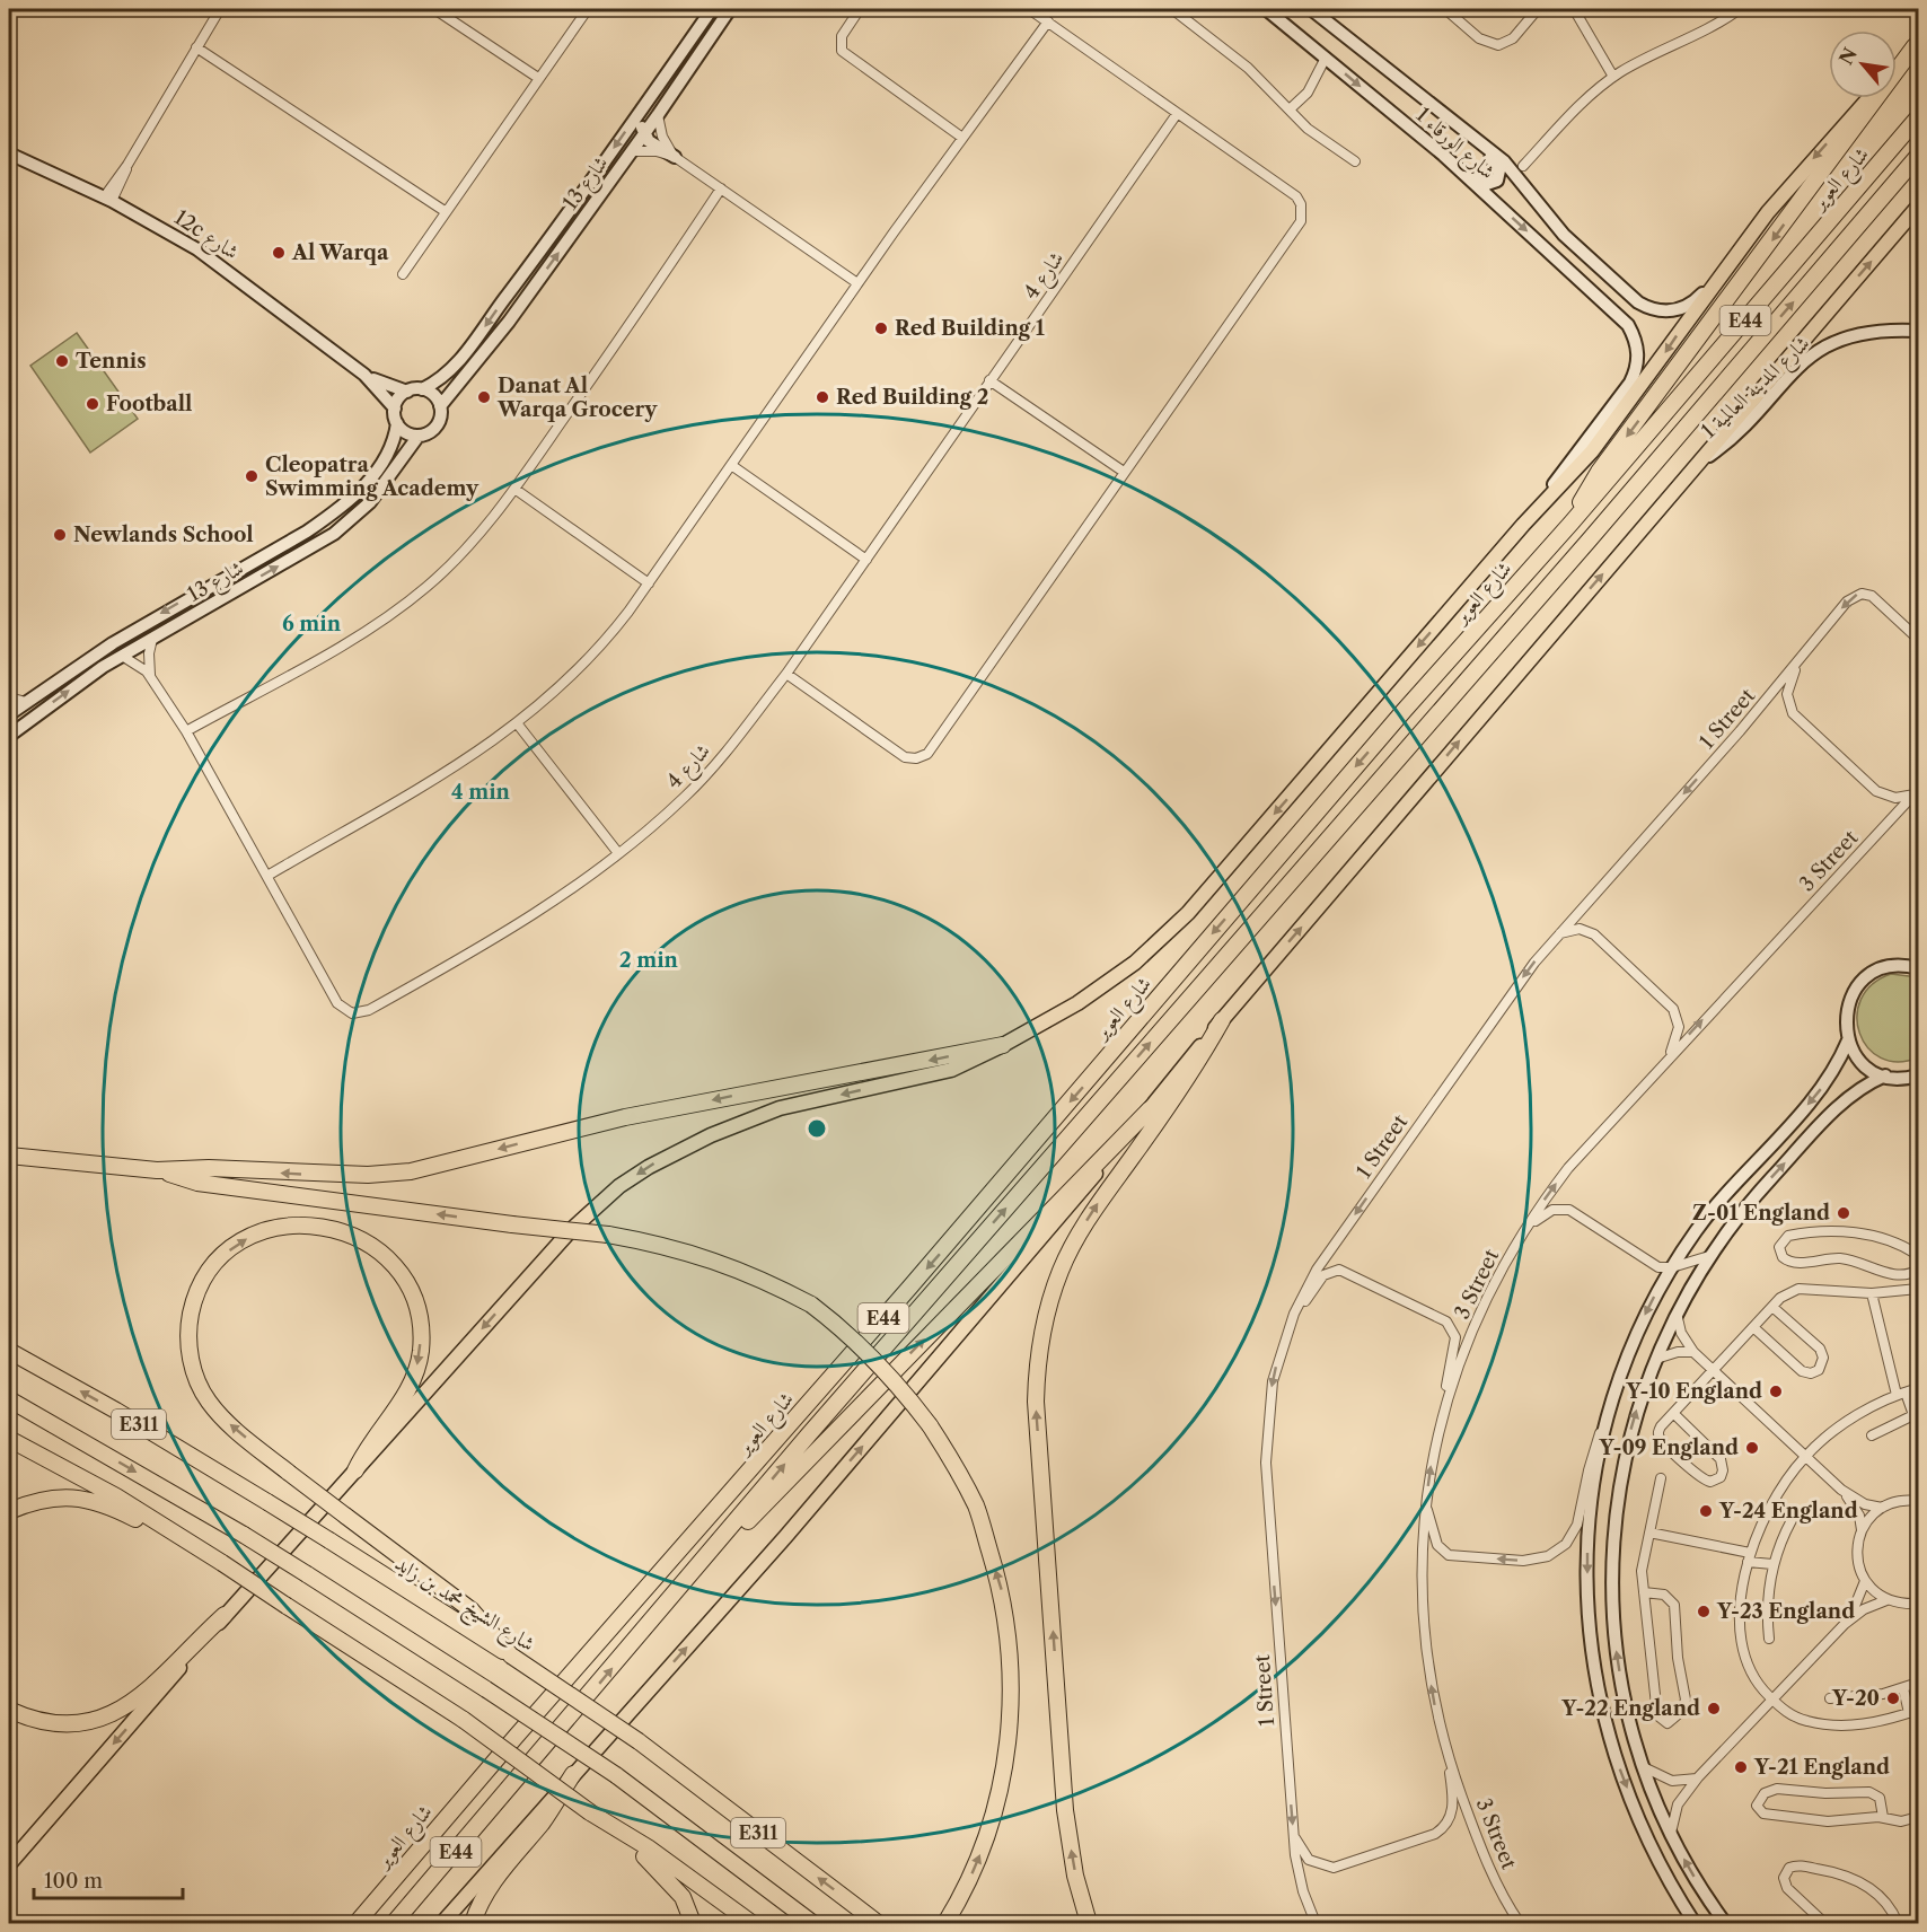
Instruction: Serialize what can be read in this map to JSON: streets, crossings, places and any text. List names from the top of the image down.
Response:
{
  "streets": {
    "highway": [
      "شارع العوير",
      "E44",
      "E311",
      "شارع الشيخ محمد بن زايد"
    ],
    "street": [
      "شارع الورقاء 1",
      "شارع 13",
      "12c شارع",
      "شارع 4",
      "شارع المدينة العالمية 1",
      "1 Street",
      "3 Street"
    ]
  },
  "crossings": [
    ["شارع 13", "12c شارع"],
    ["شارع 13", "شارع 4"]
  ],
  "one_way": ["1 Street", "3 Street"],
  "places": [
    "Al Warqa",
    "Red Building 1",
    "Tennis",
    "Danat Al Warqa Grocery",
    "Red Building 2",
    "Football",
    "Cleopatra Swimming Academy",
    "Newlands School",
    "Z-01 England",
    "Y-10 England",
    "Y-09 England",
    "Y-24 England",
    "Y-23 England",
    "Y-20",
    "Y-22 England",
    "Y-21 England"
  ],
  "scale_bar": "100 m",
  "north": "top left",
  "rings": ["6 min", "4 min", "2 min"]
}
